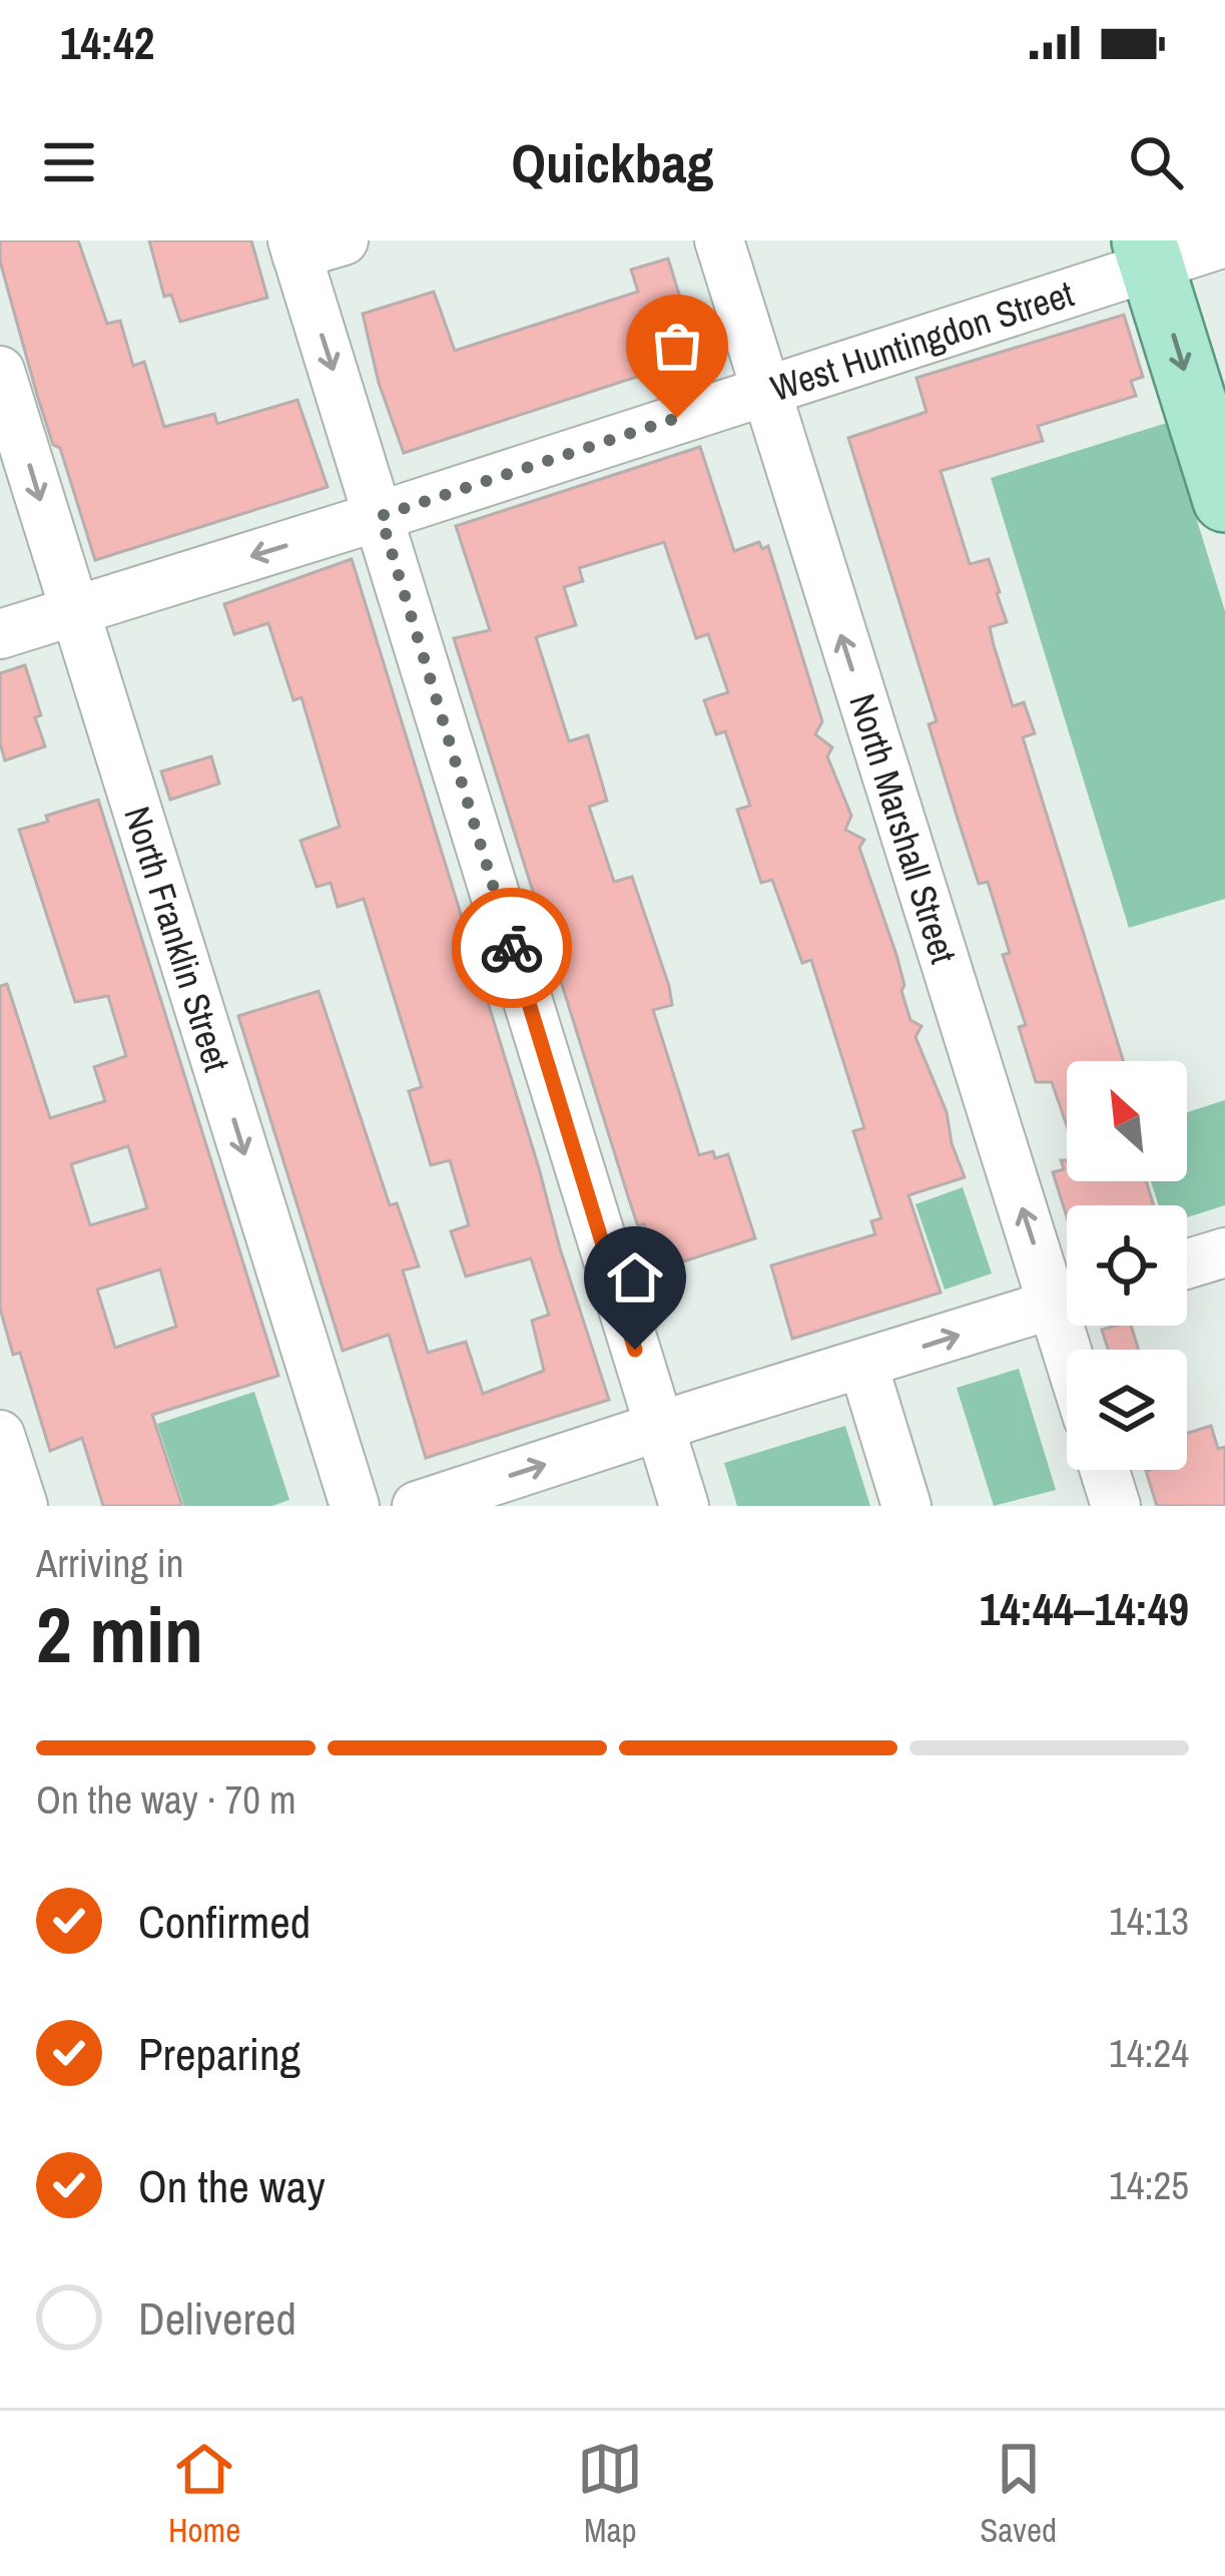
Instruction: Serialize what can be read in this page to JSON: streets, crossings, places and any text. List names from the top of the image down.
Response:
{
  "streets": {
    "street": ["West Huntingdon Street", "North Marshall Street", "North Franklin Street"]
  },
  "crossings": [
    ["West Huntingdon Street", "North Marshall Street"],
    ["West Huntingdon Street", "North Franklin Street"]
  ],
  "north": "top left",
  "page": {
    "status": "14:42",
    "header": "Quickbag",
    "heading": ["2 min", "Arriving in", "14:44–14:49"],
    "bar": "On the way · 70 m",
    "list": [
      ["Confirmed", "14:13"],
      ["Preparing", "14:24"],
      ["On the way", "14:25"],
      "Delivered"
    ],
    "tabs": ["Home", "Map", "Saved"]
  }
}
